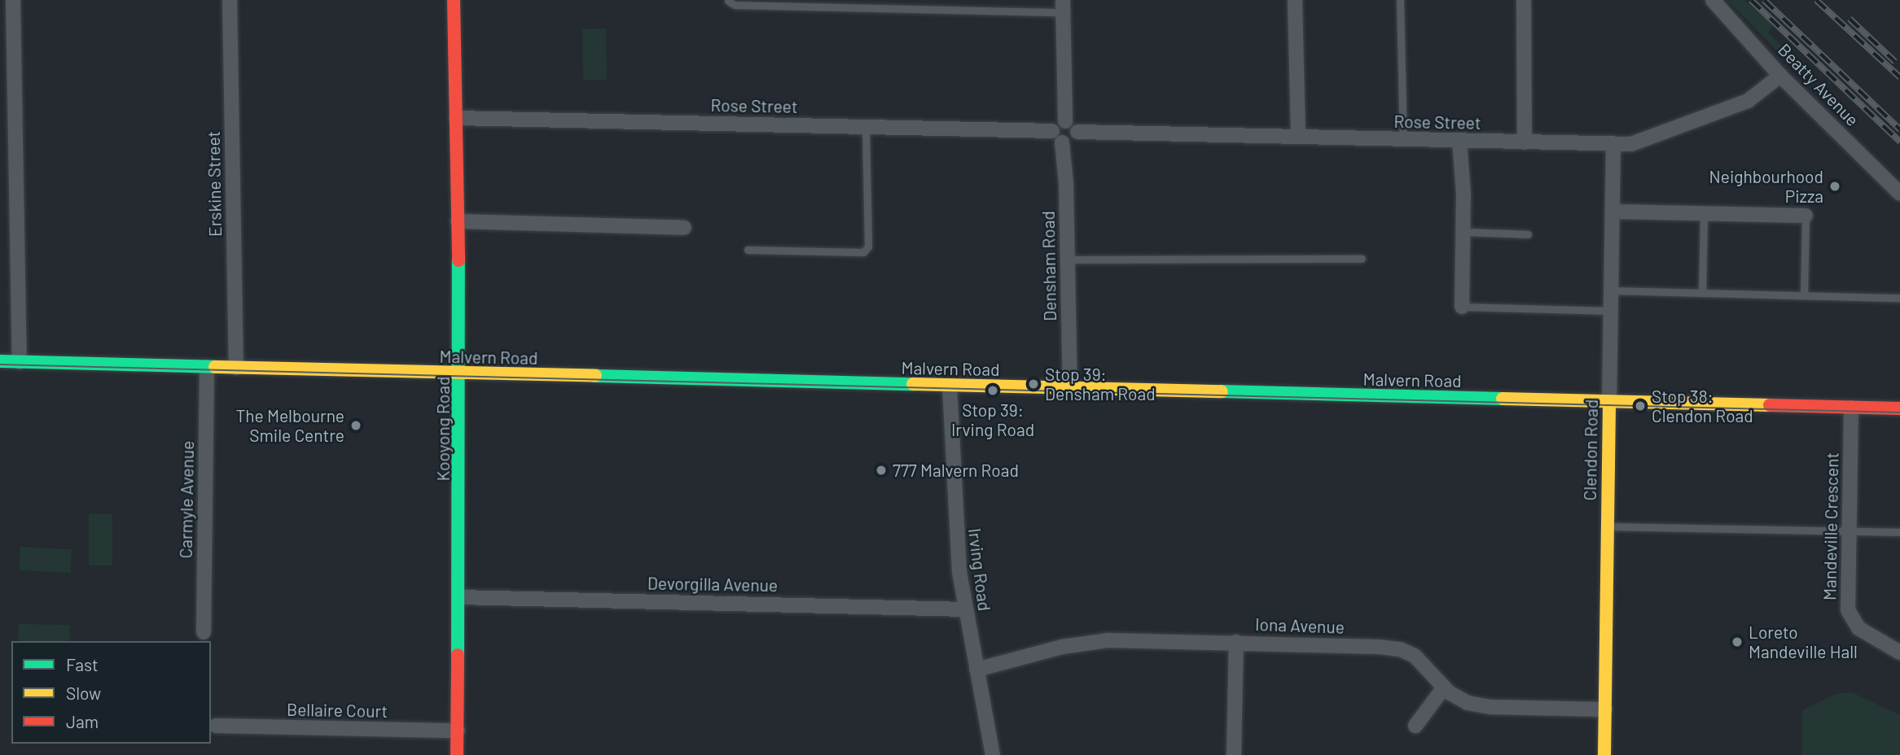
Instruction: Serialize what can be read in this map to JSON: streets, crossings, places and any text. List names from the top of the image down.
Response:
{
  "streets": {
    "main road": ["Malvern Road", "Kooyong Road", "Clendon Road"],
    "street": [
      "Beatty Avenue",
      "Rose Street",
      "Erskine Street",
      "Densham Road",
      "Carmyle Avenue",
      "Mandeville Crescent",
      "Irving Road",
      "Devorgilla Avenue",
      "Iona Avenue",
      "Bellaire Court"
    ]
  },
  "crossings": [
    ["Beatty Avenue", "Rose Street"],
    ["Rose Street", "Densham Road"],
    ["Rose Street", "Kooyong Road"],
    ["Rose Street", "Clendon Road"],
    ["Erskine Street", "Malvern Road"],
    ["Densham Road", "Malvern Road"],
    ["Malvern Road", "Kooyong Road"],
    ["Malvern Road", "Clendon Road"],
    ["Malvern Road", "Carmyle Avenue"],
    ["Malvern Road", "Mandeville Crescent"],
    ["Malvern Road", "Irving Road"],
    ["Kooyong Road", "Devorgilla Avenue"],
    ["Kooyong Road", "Bellaire Court"],
    ["Clendon Road", "Iona Avenue"],
    ["Irving Road", "Devorgilla Avenue"],
    ["Irving Road", "Iona Avenue"]
  ],
  "places": [
    "Neighbourhood Pizza",
    "Stop 39: Densham Road",
    "Stop 39: Irving Road",
    "Stop 38: Clendon Road",
    "The Melbourne Smile Centre",
    "777 Malvern Road",
    "Loreto Mandeville Hall"
  ],
  "legend": ["Fast", "Slow", "Jam"]
}
